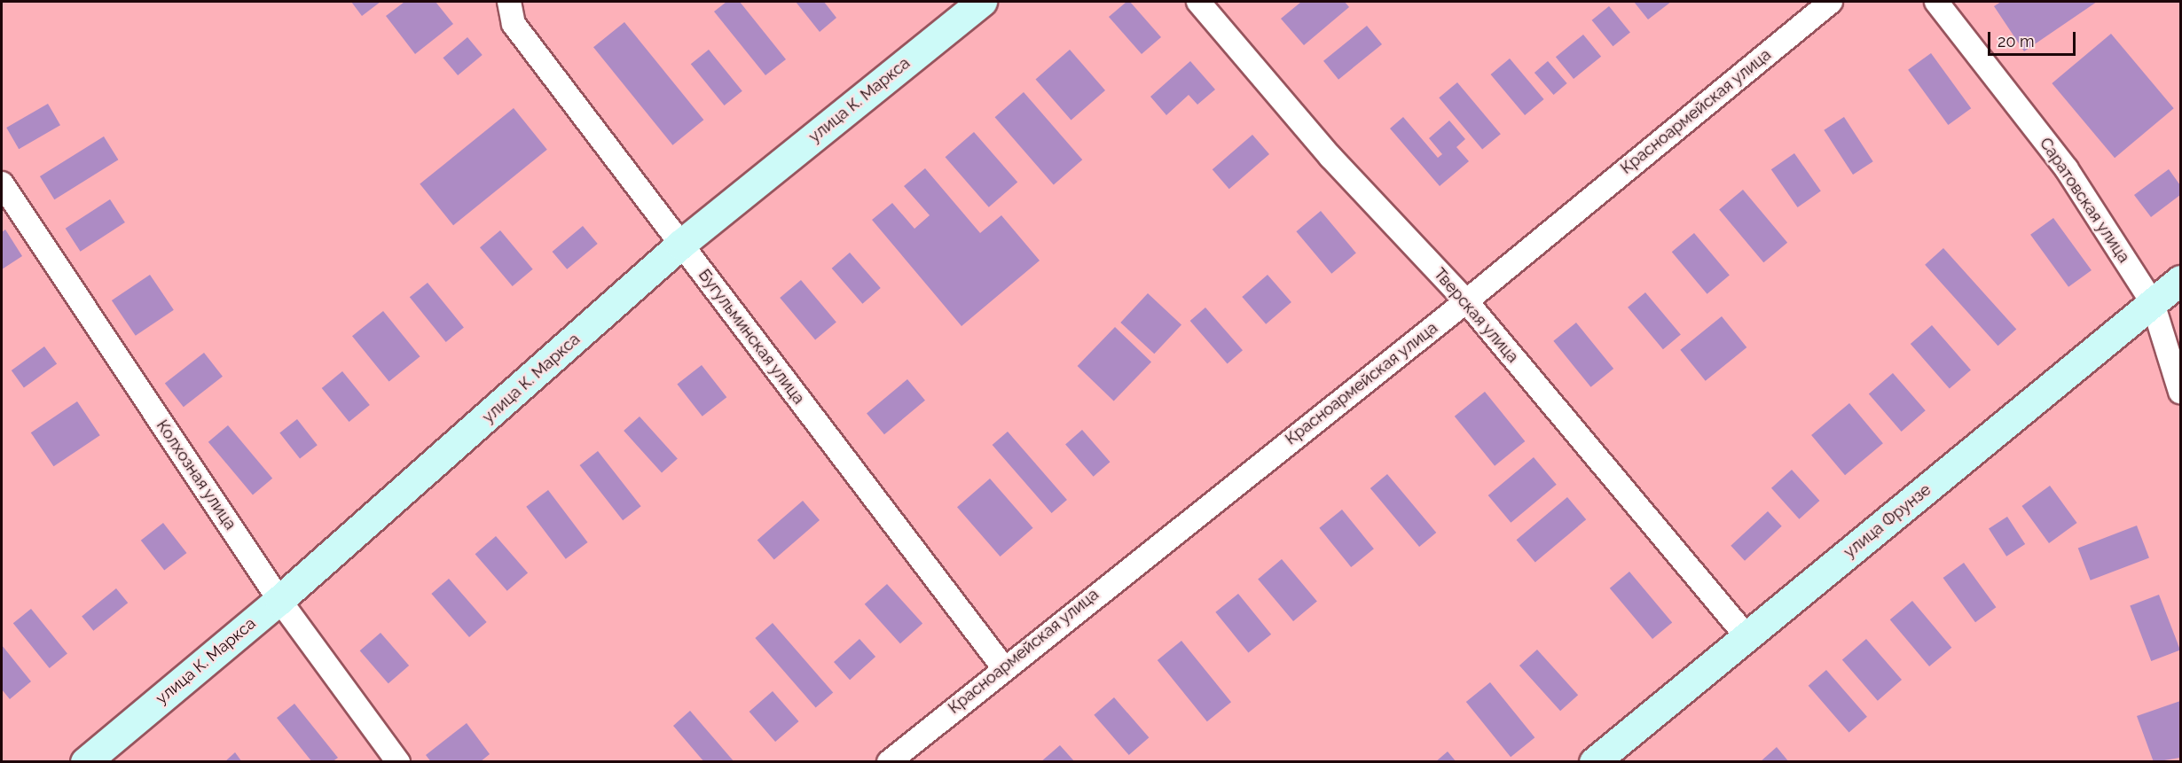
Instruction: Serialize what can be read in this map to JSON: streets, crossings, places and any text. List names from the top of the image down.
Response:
{
  "streets": {
    "main road": ["улица К. Маркса", "улица Фрунзе"],
    "street": [
      "Красноармейская улица",
      "Саратовская улица",
      "Тверская улица",
      "Бугульминская улица",
      "Колхозная улица"
    ]
  },
  "crossings": [
    ["улица К. Маркса", "Бугульминская улица"],
    ["улица К. Маркса", "Колхозная улица"],
    ["Красноармейская улица", "Тверская улица"],
    ["Красноармейская улица", "Бугульминская улица"],
    ["Саратовская улица", "улица Фрунзе"],
    ["Тверская улица", "улица Фрунзе"]
  ],
  "scale_bar": "20 m"
}
